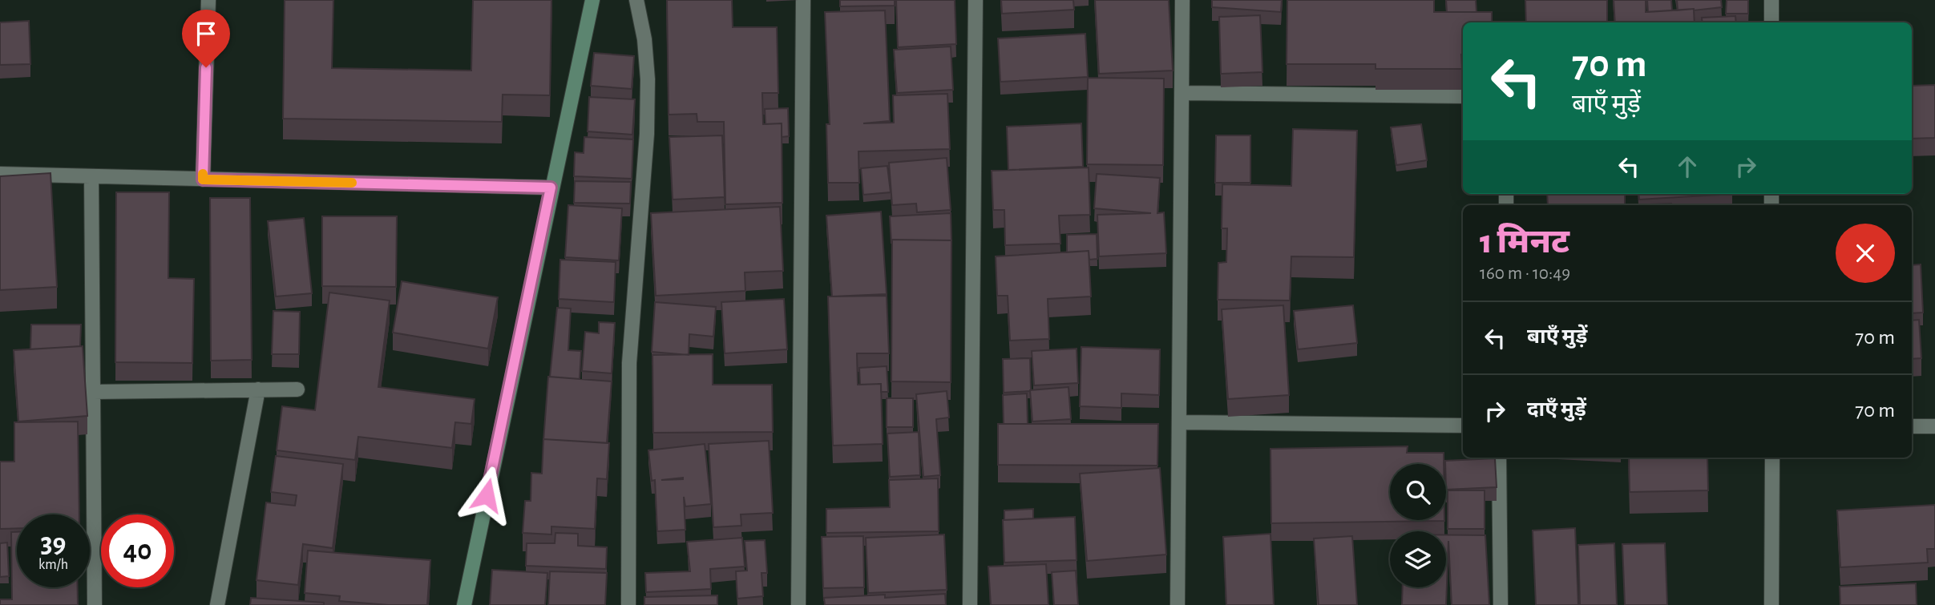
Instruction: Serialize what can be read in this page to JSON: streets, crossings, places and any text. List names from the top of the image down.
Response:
{
  "page": {
    "turn": ["70 m", "बाएँ मुड़ें"],
    "heading": ["1 मिनट", "160 m · 10:49"],
    "list": [
      {
        "name": "बाएँ मुड़ें",
        "value": "70 m"
      },
      {
        "name": "दाएँ मुड़ें",
        "value": "70 m"
      }
    ],
    "speed": "39 km/h",
    "limit": "40"
  }
}
